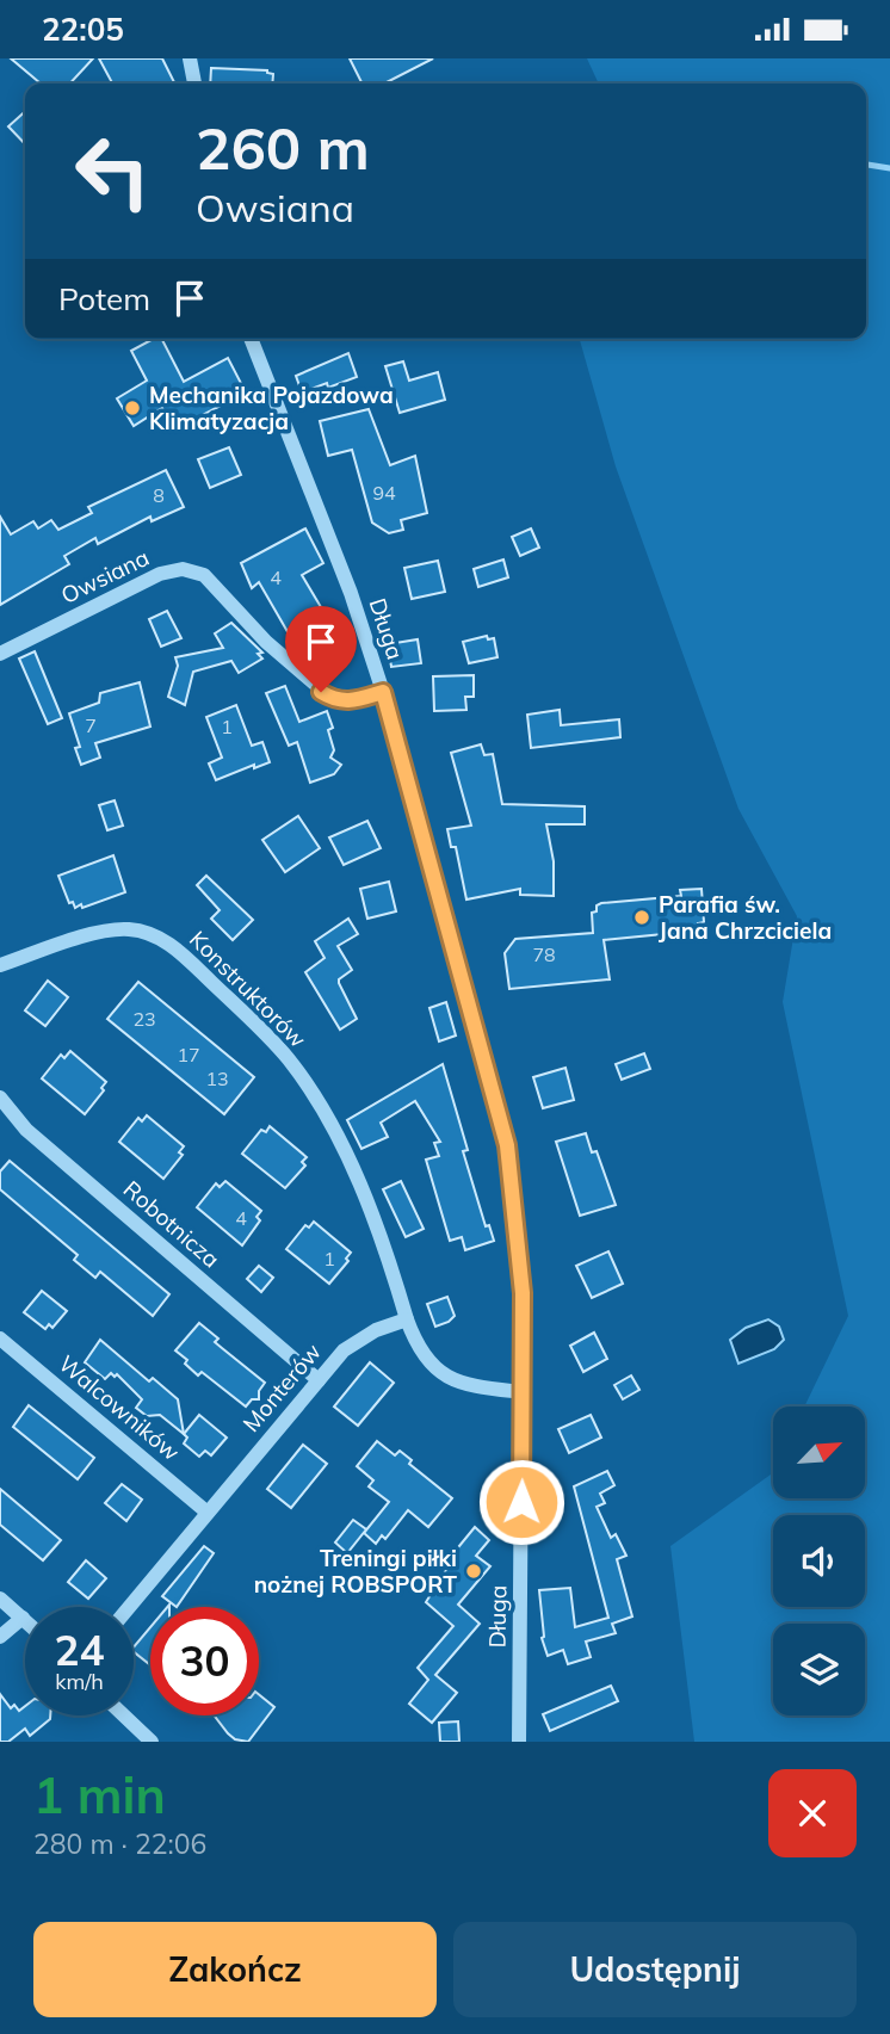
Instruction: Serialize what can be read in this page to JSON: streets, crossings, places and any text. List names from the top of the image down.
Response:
{
  "streets": {
    "street": [
      "Owsiana",
      "Długa",
      "Konstruktorów",
      "Robotnicza",
      "Monterów",
      "Walcowników"
    ]
  },
  "crossings": [
    ["Owsiana", "Długa"],
    ["Konstruktorów", "Monterów"],
    ["Robotnicza", "Monterów"],
    ["Monterów", "Walcowników"]
  ],
  "places": ["Mechanika Pojazdowa Klimatyzacja", "Parafia św. Jana Chrzciciela", "Treningi piłki nożnej ROBSPORT"],
  "house_numbers": [
    "94",
    "8",
    "4",
    "7",
    "1",
    "78",
    "23",
    "17",
    "13",
    "4",
    "1"
  ],
  "north": "top right",
  "page": {
    "status": "22:05",
    "turn": ["260 m", "Owsiana"],
    "then": "Potem",
    "speed": "24 km/h",
    "limit": "30",
    "heading": ["1 min", "280 m · 22:06"],
    "buttons": ["Zakończ", "Udostępnij"]
  }
}
